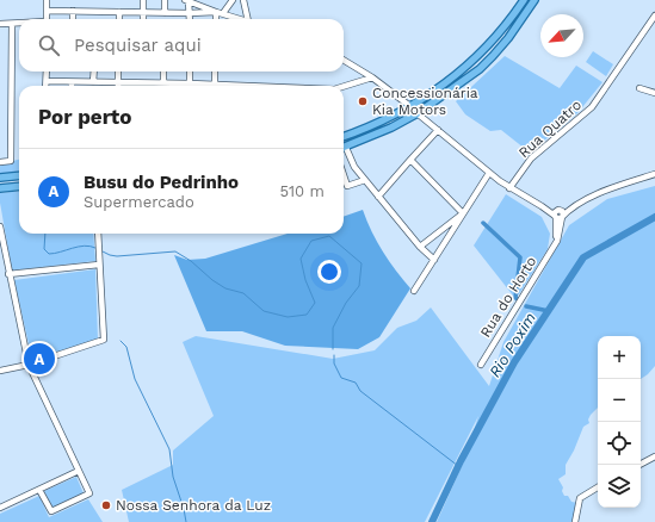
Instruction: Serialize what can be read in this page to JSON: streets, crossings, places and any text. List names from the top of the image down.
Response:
{
  "streets": {
    "street": ["Rua Quatro", "Rua do Horto"]
  },
  "water": ["Rio Poxim"],
  "places": ["Concessionária Kia Motors", "Nossa Senhora da Luz"],
  "north": "bottom left",
  "page": {
    "search": "Pesquisar aqui",
    "heading": "Por perto",
    "list": [
      {
        "mark": "A",
        "name": "Busu do Pedrinho",
        "note": "Supermercado",
        "value": "510 m"
      }
    ],
    "map_buttons": ["+", "−"],
    "pins": "A"
  }
}
